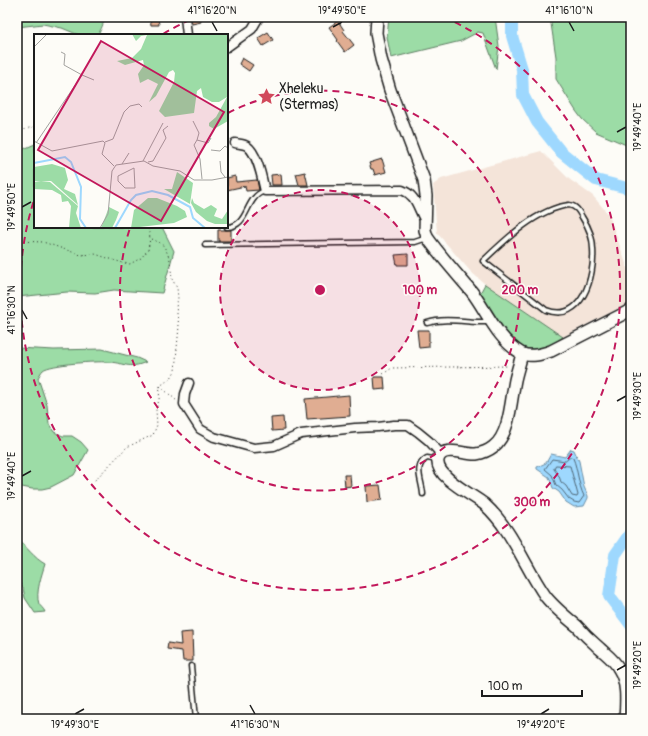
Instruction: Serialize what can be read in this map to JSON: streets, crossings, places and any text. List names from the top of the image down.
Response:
{
  "places": {
    "place": ["Xheleku (Stermas)"]
  },
  "scale_bar": "100 m",
  "coordinates": [
    "41°16'20\"N",
    "19°49'50\"E",
    "41°16'10\"N",
    "19°49'40\"E",
    "41°16'30\"N",
    "19°49'30\"E",
    "19°49'20\"E"
  ],
  "rings": ["100 m", "200 m", "300 m"]
}
